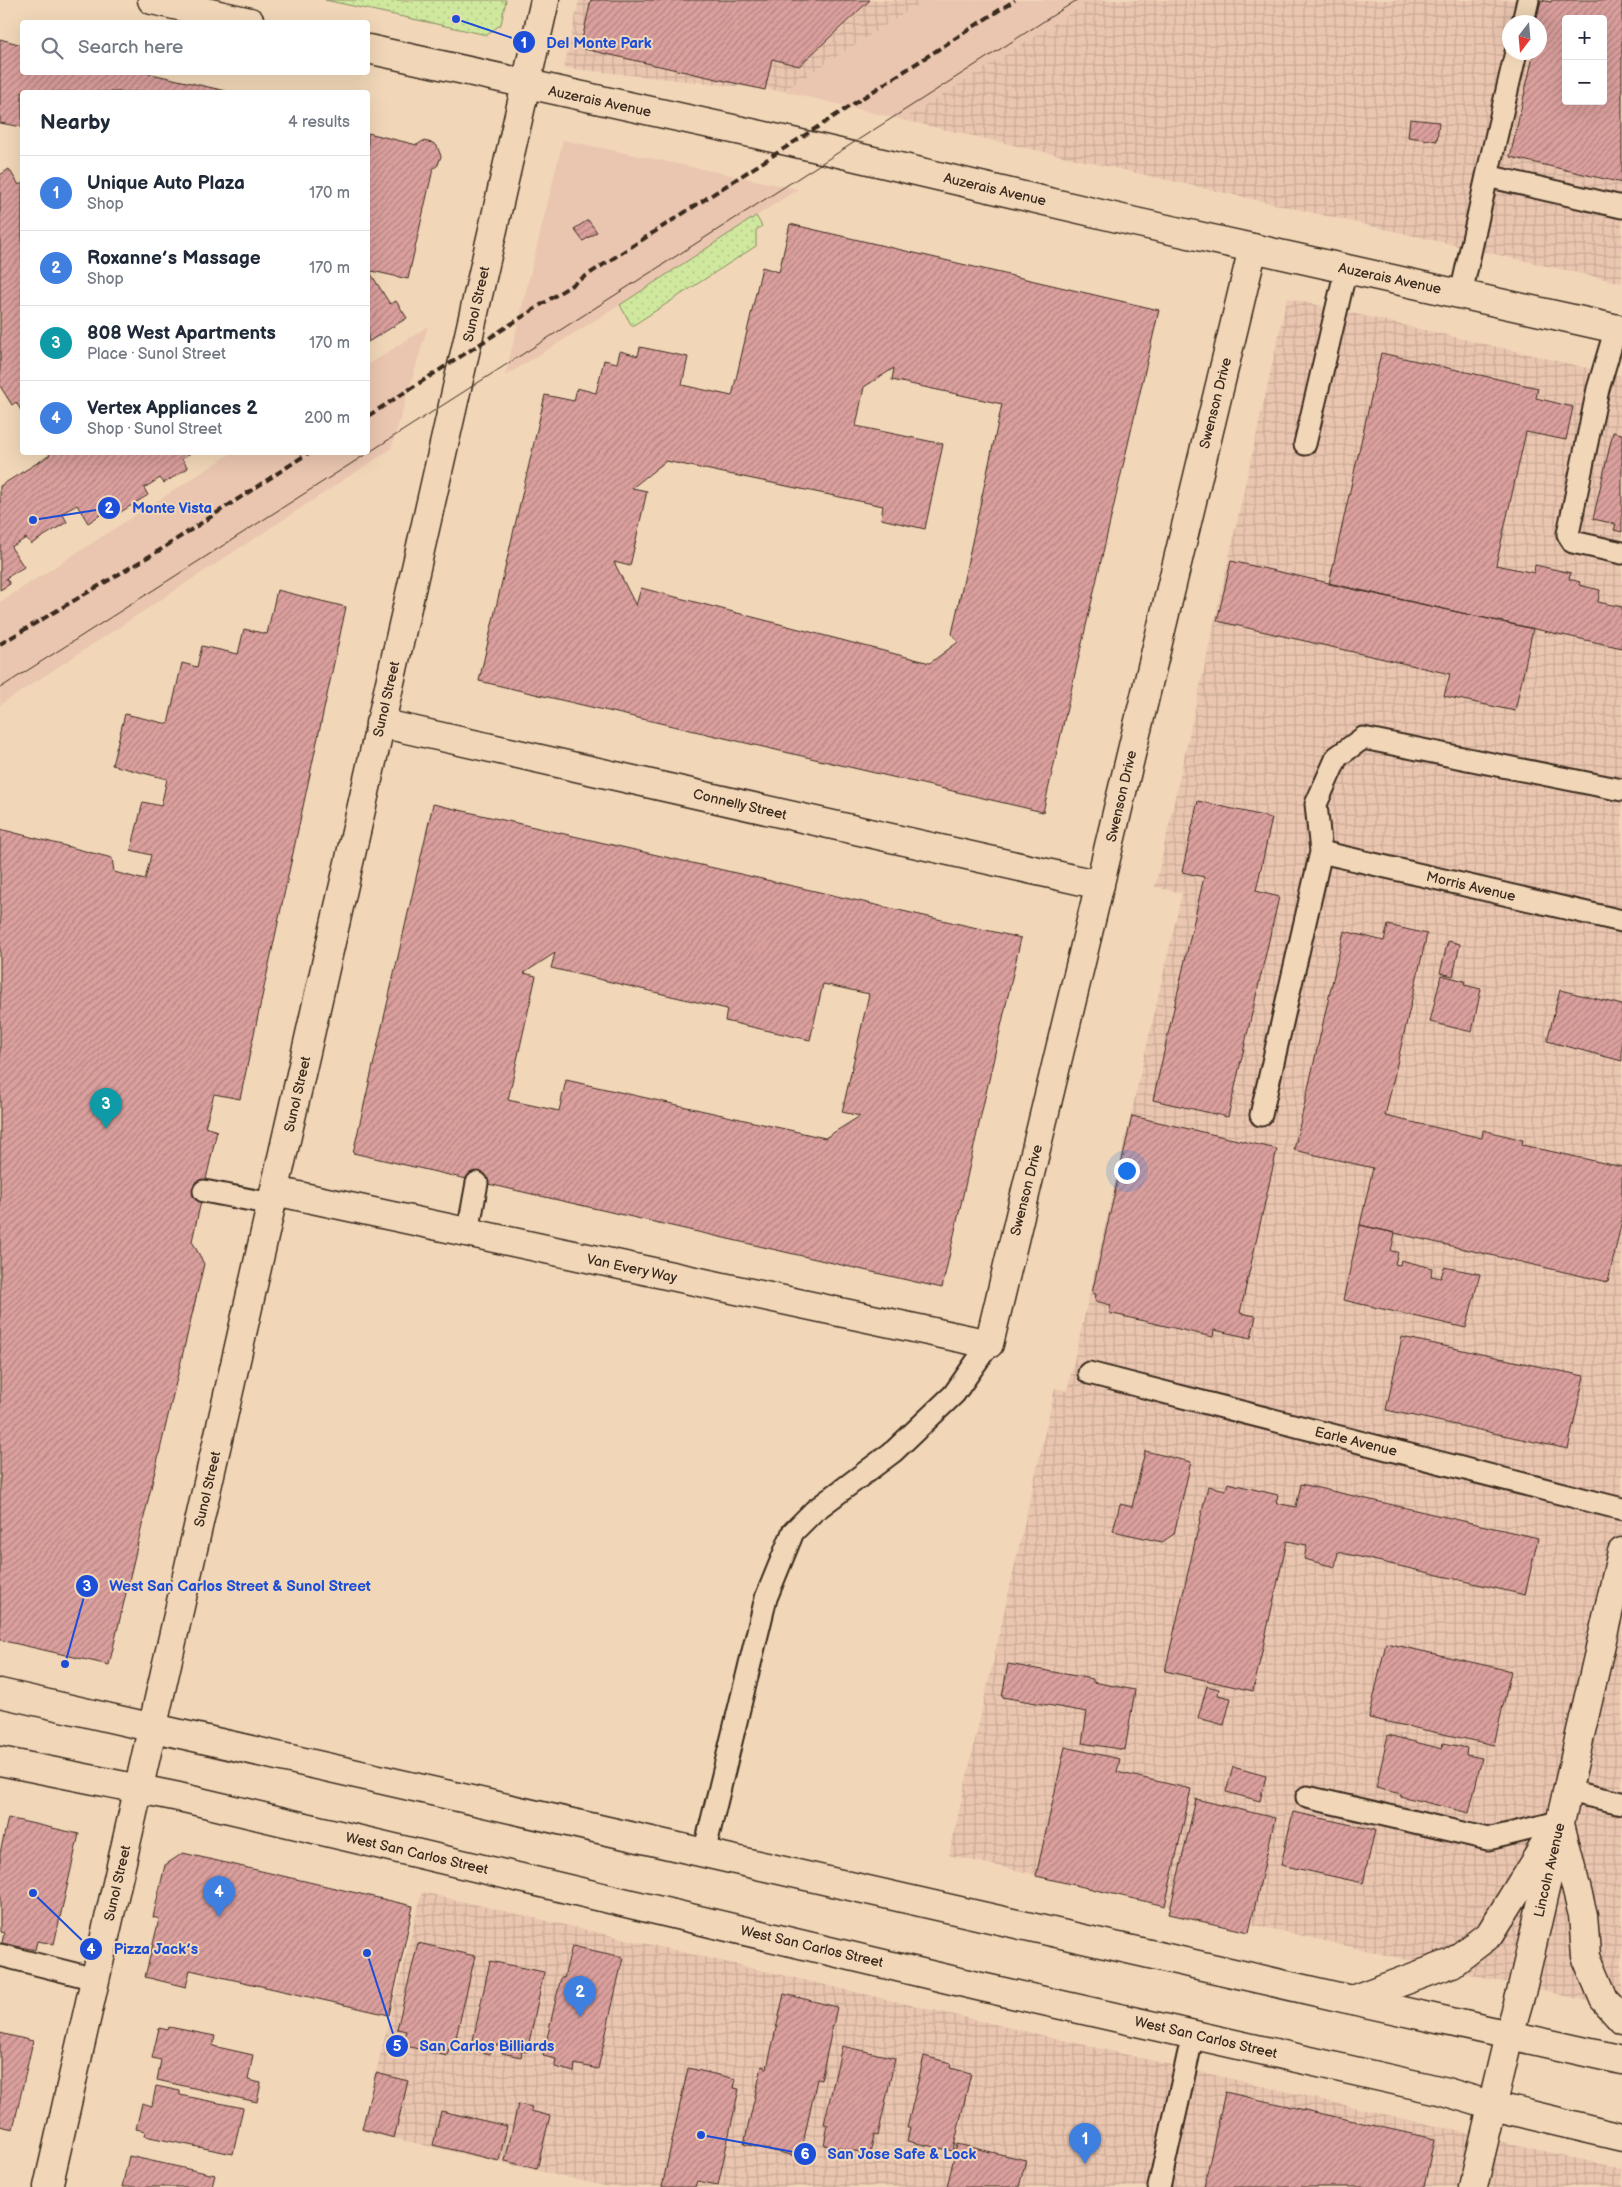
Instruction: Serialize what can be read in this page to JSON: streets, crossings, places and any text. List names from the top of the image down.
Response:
{
  "streets": {
    "street": [
      "Auzerais Avenue",
      "Sunol Street",
      "Swenson Drive",
      "Connelly Street",
      "Van Every Way",
      "West San Carlos Street",
      "Lincoln Avenue"
    ],
    "lane": ["Morris Avenue", "Earle Avenue"]
  },
  "crossings": [
    ["Auzerais Avenue", "Sunol Street"],
    ["Auzerais Avenue", "Swenson Drive"],
    ["Sunol Street", "Connelly Street"],
    ["Sunol Street", "Van Every Way"],
    ["Sunol Street", "West San Carlos Street"],
    ["Swenson Drive", "Connelly Street"],
    ["Swenson Drive", "Van Every Way"],
    ["West San Carlos Street", "Lincoln Avenue"]
  ],
  "places": [
    "Del Monte Park",
    "Monte Vista",
    "West San Carlos Street & Sunol Street",
    "Pizza Jack’s",
    "San Carlos Billiards",
    "San Jose Safe & Lock"
  ],
  "north": "bottom",
  "page": {
    "map_buttons": ["+", "−"],
    "search": "Search here",
    "heading": ["Nearby", "4 results"],
    "list": [
      {
        "mark": "1",
        "name": "Unique Auto Plaza",
        "note": "Shop",
        "value": "170 m"
      },
      {
        "mark": "2",
        "name": "Roxanne’s Massage",
        "note": "Shop",
        "value": "170 m"
      },
      {
        "mark": "3",
        "name": "808 West Apartments",
        "note": "Place · Sunol Street",
        "value": "170 m"
      },
      {
        "mark": "4",
        "name": "Vertex Appliances 2",
        "note": "Shop · Sunol Street",
        "value": "200 m"
      }
    ],
    "pins": [
      "3",
      "4",
      "2",
      "1"
    ]
  }
}
